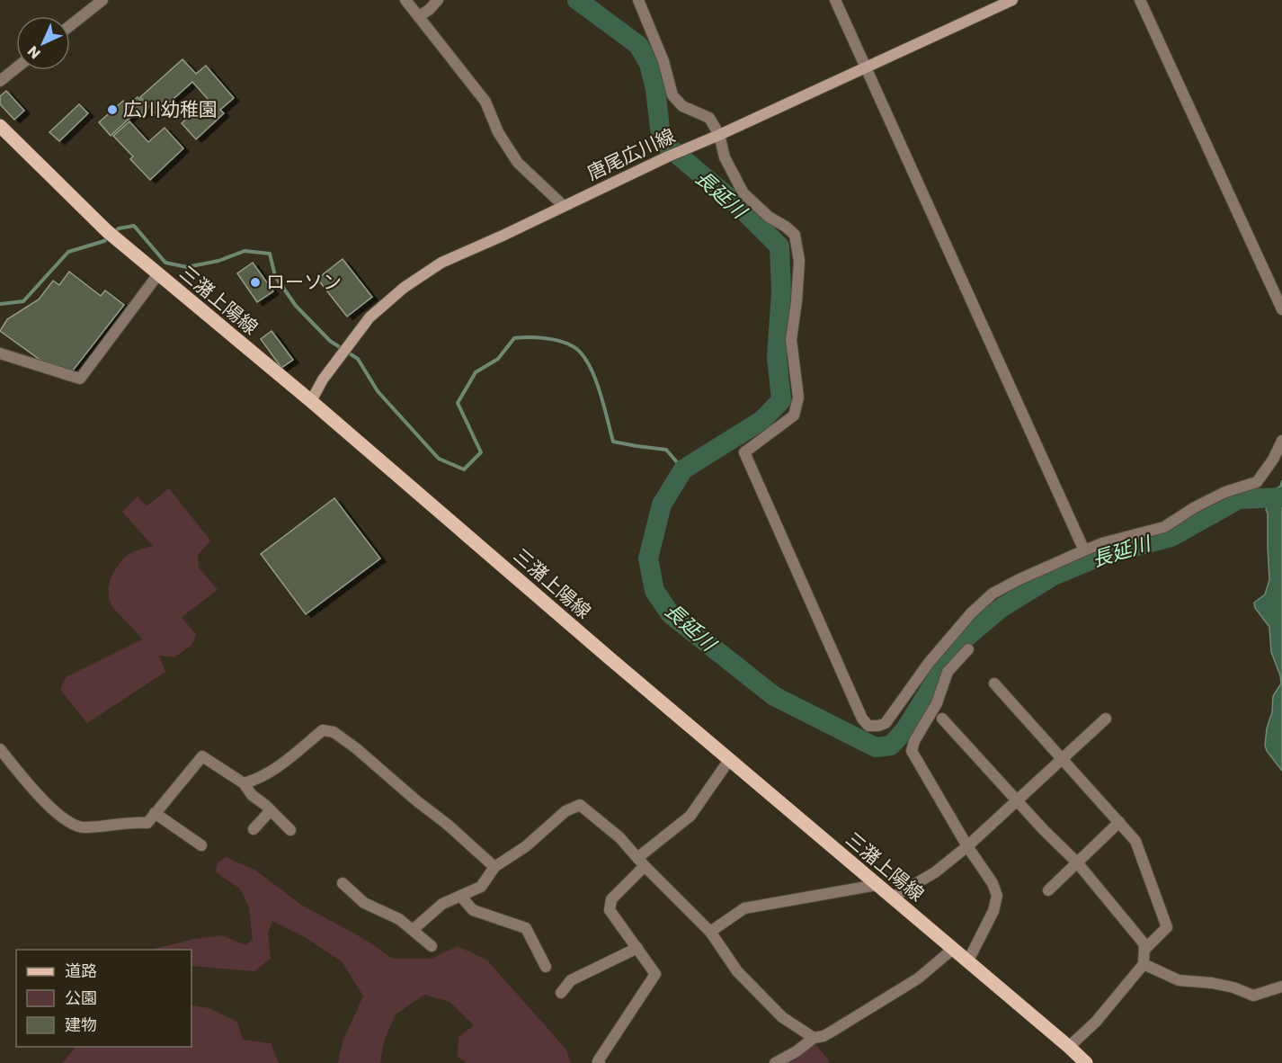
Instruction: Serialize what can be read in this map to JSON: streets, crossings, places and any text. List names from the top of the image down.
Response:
{
  "streets": {
    "main road": ["唐尾広川線", "三潴上陽線"]
  },
  "crossings": [
    ["唐尾広川線", "三潴上陽線"]
  ],
  "water": ["長延川"],
  "places": ["広川幼稚園", "ローソン"],
  "legend": ["道路", "公園", "建物"],
  "north": "bottom left"
}
